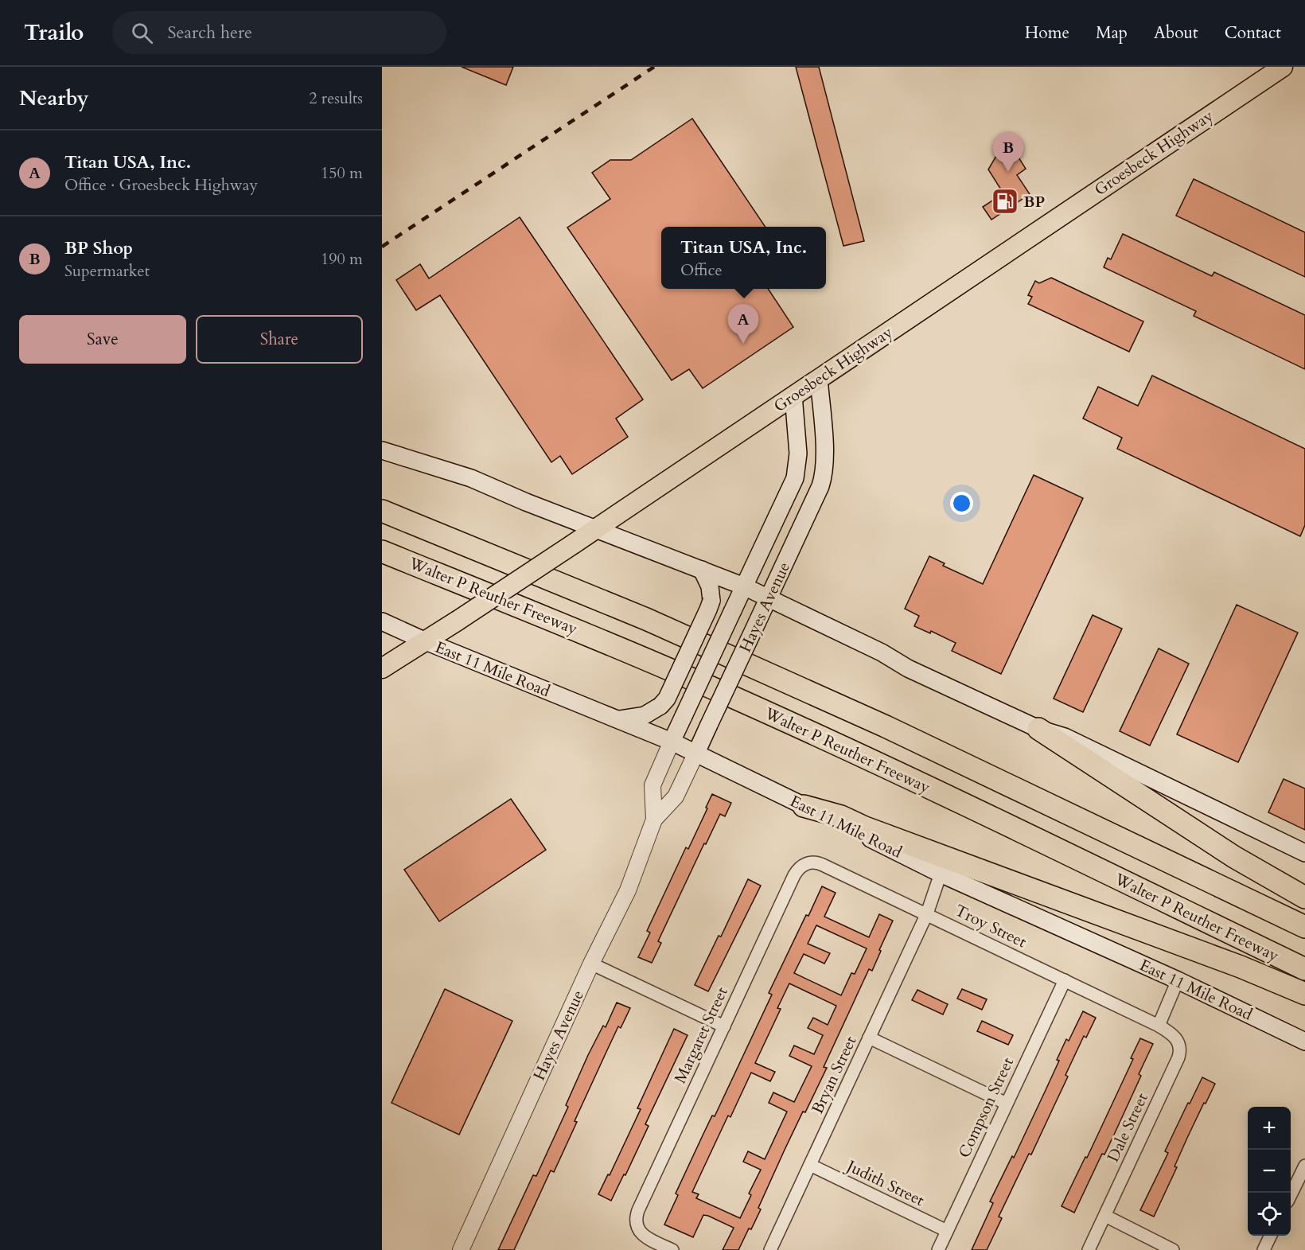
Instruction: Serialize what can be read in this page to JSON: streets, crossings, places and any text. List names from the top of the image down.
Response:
{
  "streets": {
    "highway": ["Walter P Reuther Freeway"],
    "main road": ["Groesbeck Highway", "Hayes Avenue", "East 11 Mile Road"],
    "street": [
      "Troy Street",
      "Margaret Street",
      "Bryan Street",
      "Compson Street",
      "Dale Street",
      "Judith Street"
    ]
  },
  "crossings": [
    ["Groesbeck Highway", "Hayes Avenue"],
    ["Groesbeck Highway", "East 11 Mile Road"],
    ["Hayes Avenue", "East 11 Mile Road"],
    ["East 11 Mile Road", "Bryan Street"],
    ["Troy Street", "Margaret Street"],
    ["Troy Street", "Bryan Street"],
    ["Troy Street", "Compson Street"],
    ["Troy Street", "Dale Street"],
    ["Bryan Street", "Judith Street"],
    ["Compson Street", "Judith Street"]
  ],
  "places": {
    "fuel station": ["BP"]
  },
  "page": {
    "header": "Trailo",
    "search": "Search here",
    "nav": [
      "Home",
      "Map",
      "About",
      "Contact"
    ],
    "heading": ["Nearby", "2 results"],
    "list": [
      {
        "mark": "A",
        "name": "Titan USA, Inc.",
        "note": "Office · Groesbeck Highway",
        "value": "150 m"
      },
      {
        "mark": "B",
        "name": "BP Shop",
        "note": "Supermarket",
        "value": "190 m"
      }
    ],
    "pins": ["B", "A"],
    "popup": ["Titan USA, Inc.", "Office"],
    "buttons": ["Save", "Share"],
    "map_buttons": ["+", "−"]
  }
}
